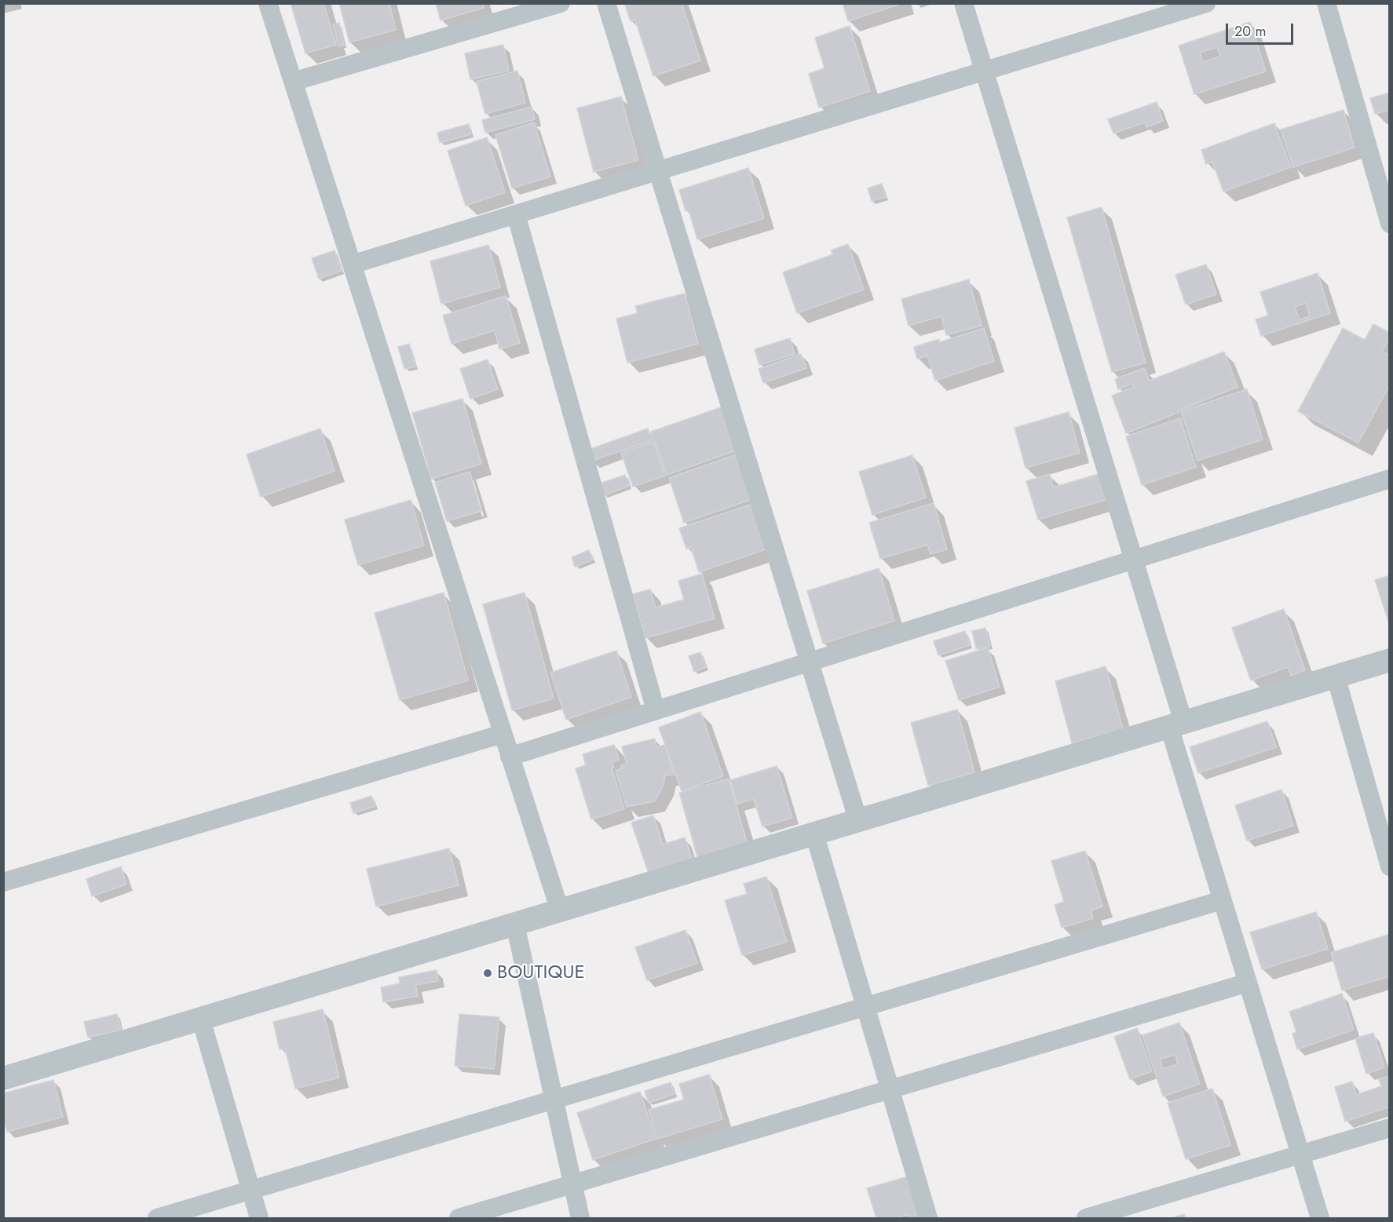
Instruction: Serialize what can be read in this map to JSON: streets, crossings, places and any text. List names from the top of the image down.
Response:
{
  "places": ["BOUTIQUE"],
  "scale_bar": "20 m"
}
